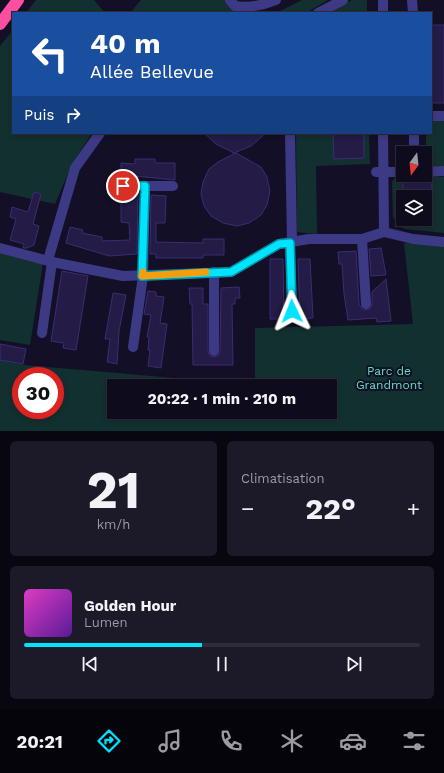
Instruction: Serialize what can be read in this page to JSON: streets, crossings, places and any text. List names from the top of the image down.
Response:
{
  "parks": ["Parc de Grandmont"],
  "north": "bottom",
  "page": {
    "turn": ["40 m", "Allée Bellevue"],
    "then": "Puis",
    "limit": "30",
    "trip": "20:22 · 1 min · 210 m",
    "tile": [
      ["21", "km/h"],
      "Climatisation"
    ],
    "heat": ["−", "22°", "+"],
    "song": ["Golden Hour", "Lumen"],
    "tabs": "20:21"
  }
}
